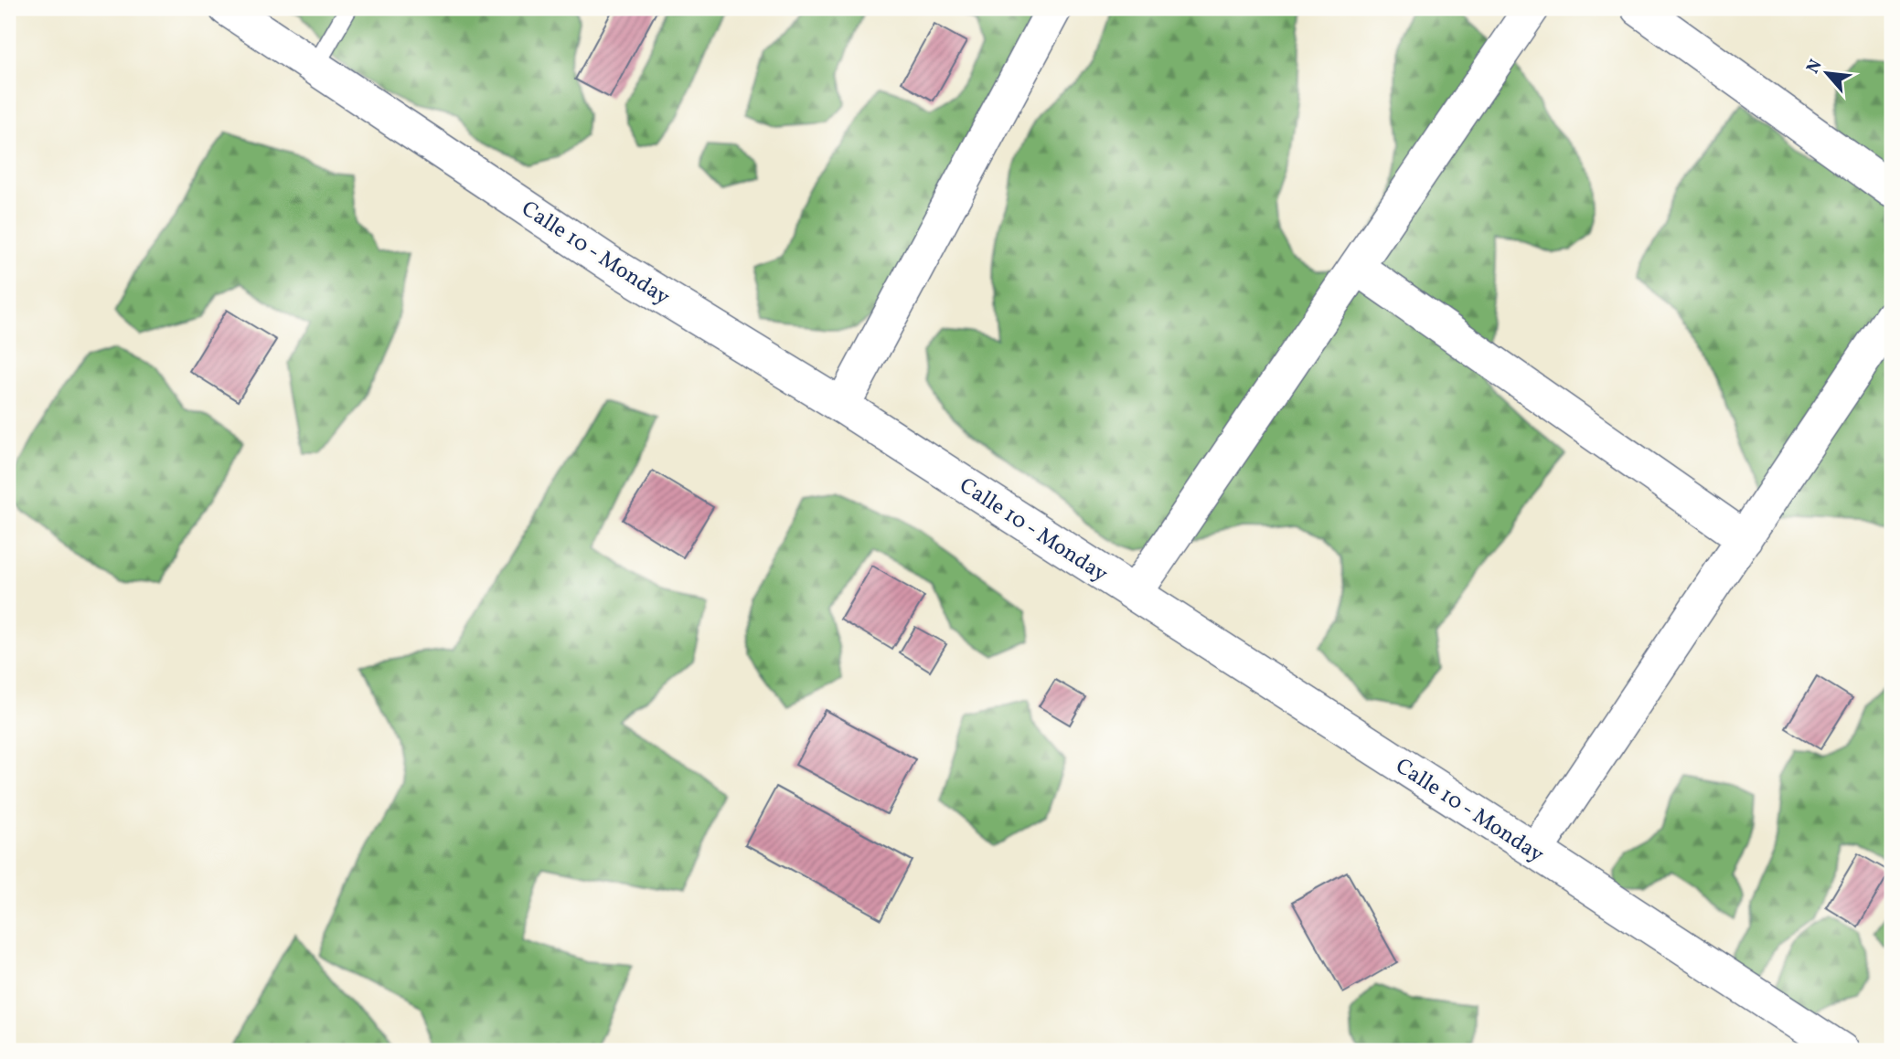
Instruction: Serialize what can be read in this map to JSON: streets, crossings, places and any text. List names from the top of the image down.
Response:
{
  "streets": {
    "street": ["Calle 10 - Monday"]
  },
  "north": "top left"
}
